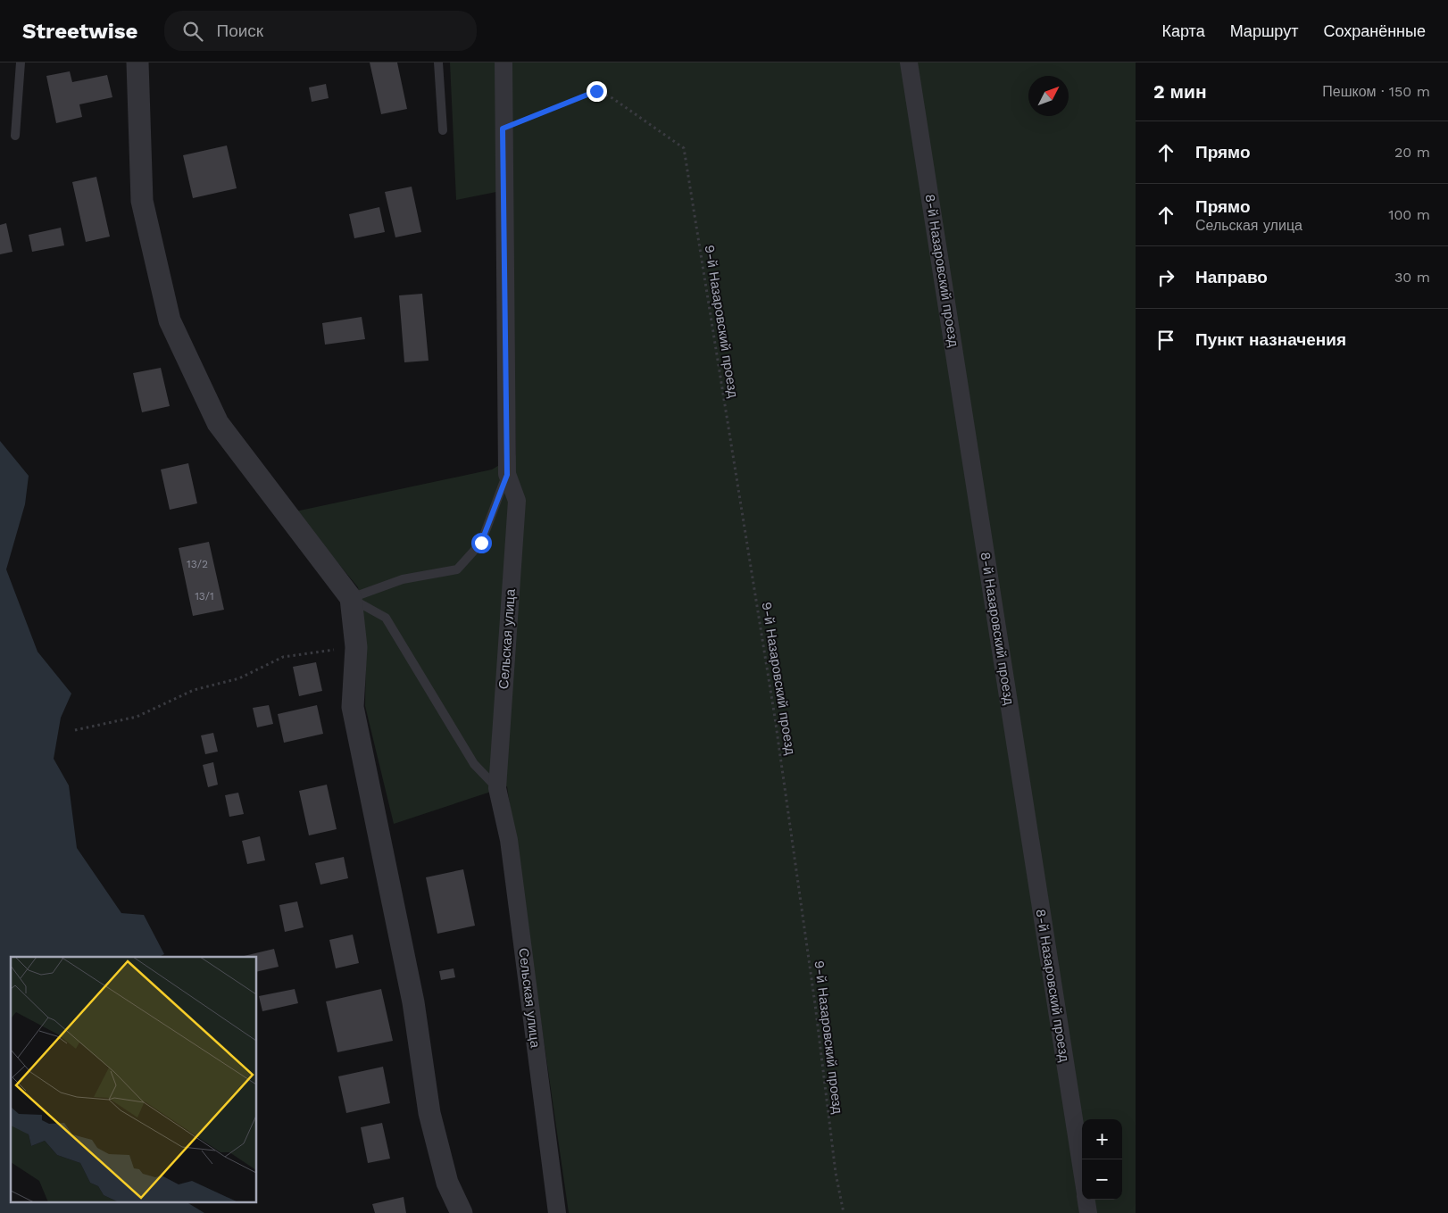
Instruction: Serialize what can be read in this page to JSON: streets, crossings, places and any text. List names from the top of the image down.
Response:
{
  "streets": {
    "street": ["8-й Назаровский проезд", "Сельская улица"],
    "path": ["9-й Назаровский проезд"]
  },
  "crossings": [
    ["9-й Назаровский проезд", "Сельская улица"]
  ],
  "house_numbers": ["13/2", "13/1"],
  "north": "top right",
  "page": {
    "header": "Streetwise",
    "search": "Поиск",
    "nav": ["Карта", "Маршрут", "Сохранённые"],
    "heading": ["2 мин", "Пешком · 150 m"],
    "list": [
      ["Прямо", "20 m"],
      ["Прямо", "Сельская улица", "100 m"],
      ["Направо", "30 m"],
      "Пункт назначения"
    ],
    "map_buttons": ["+", "−"]
  }
}
